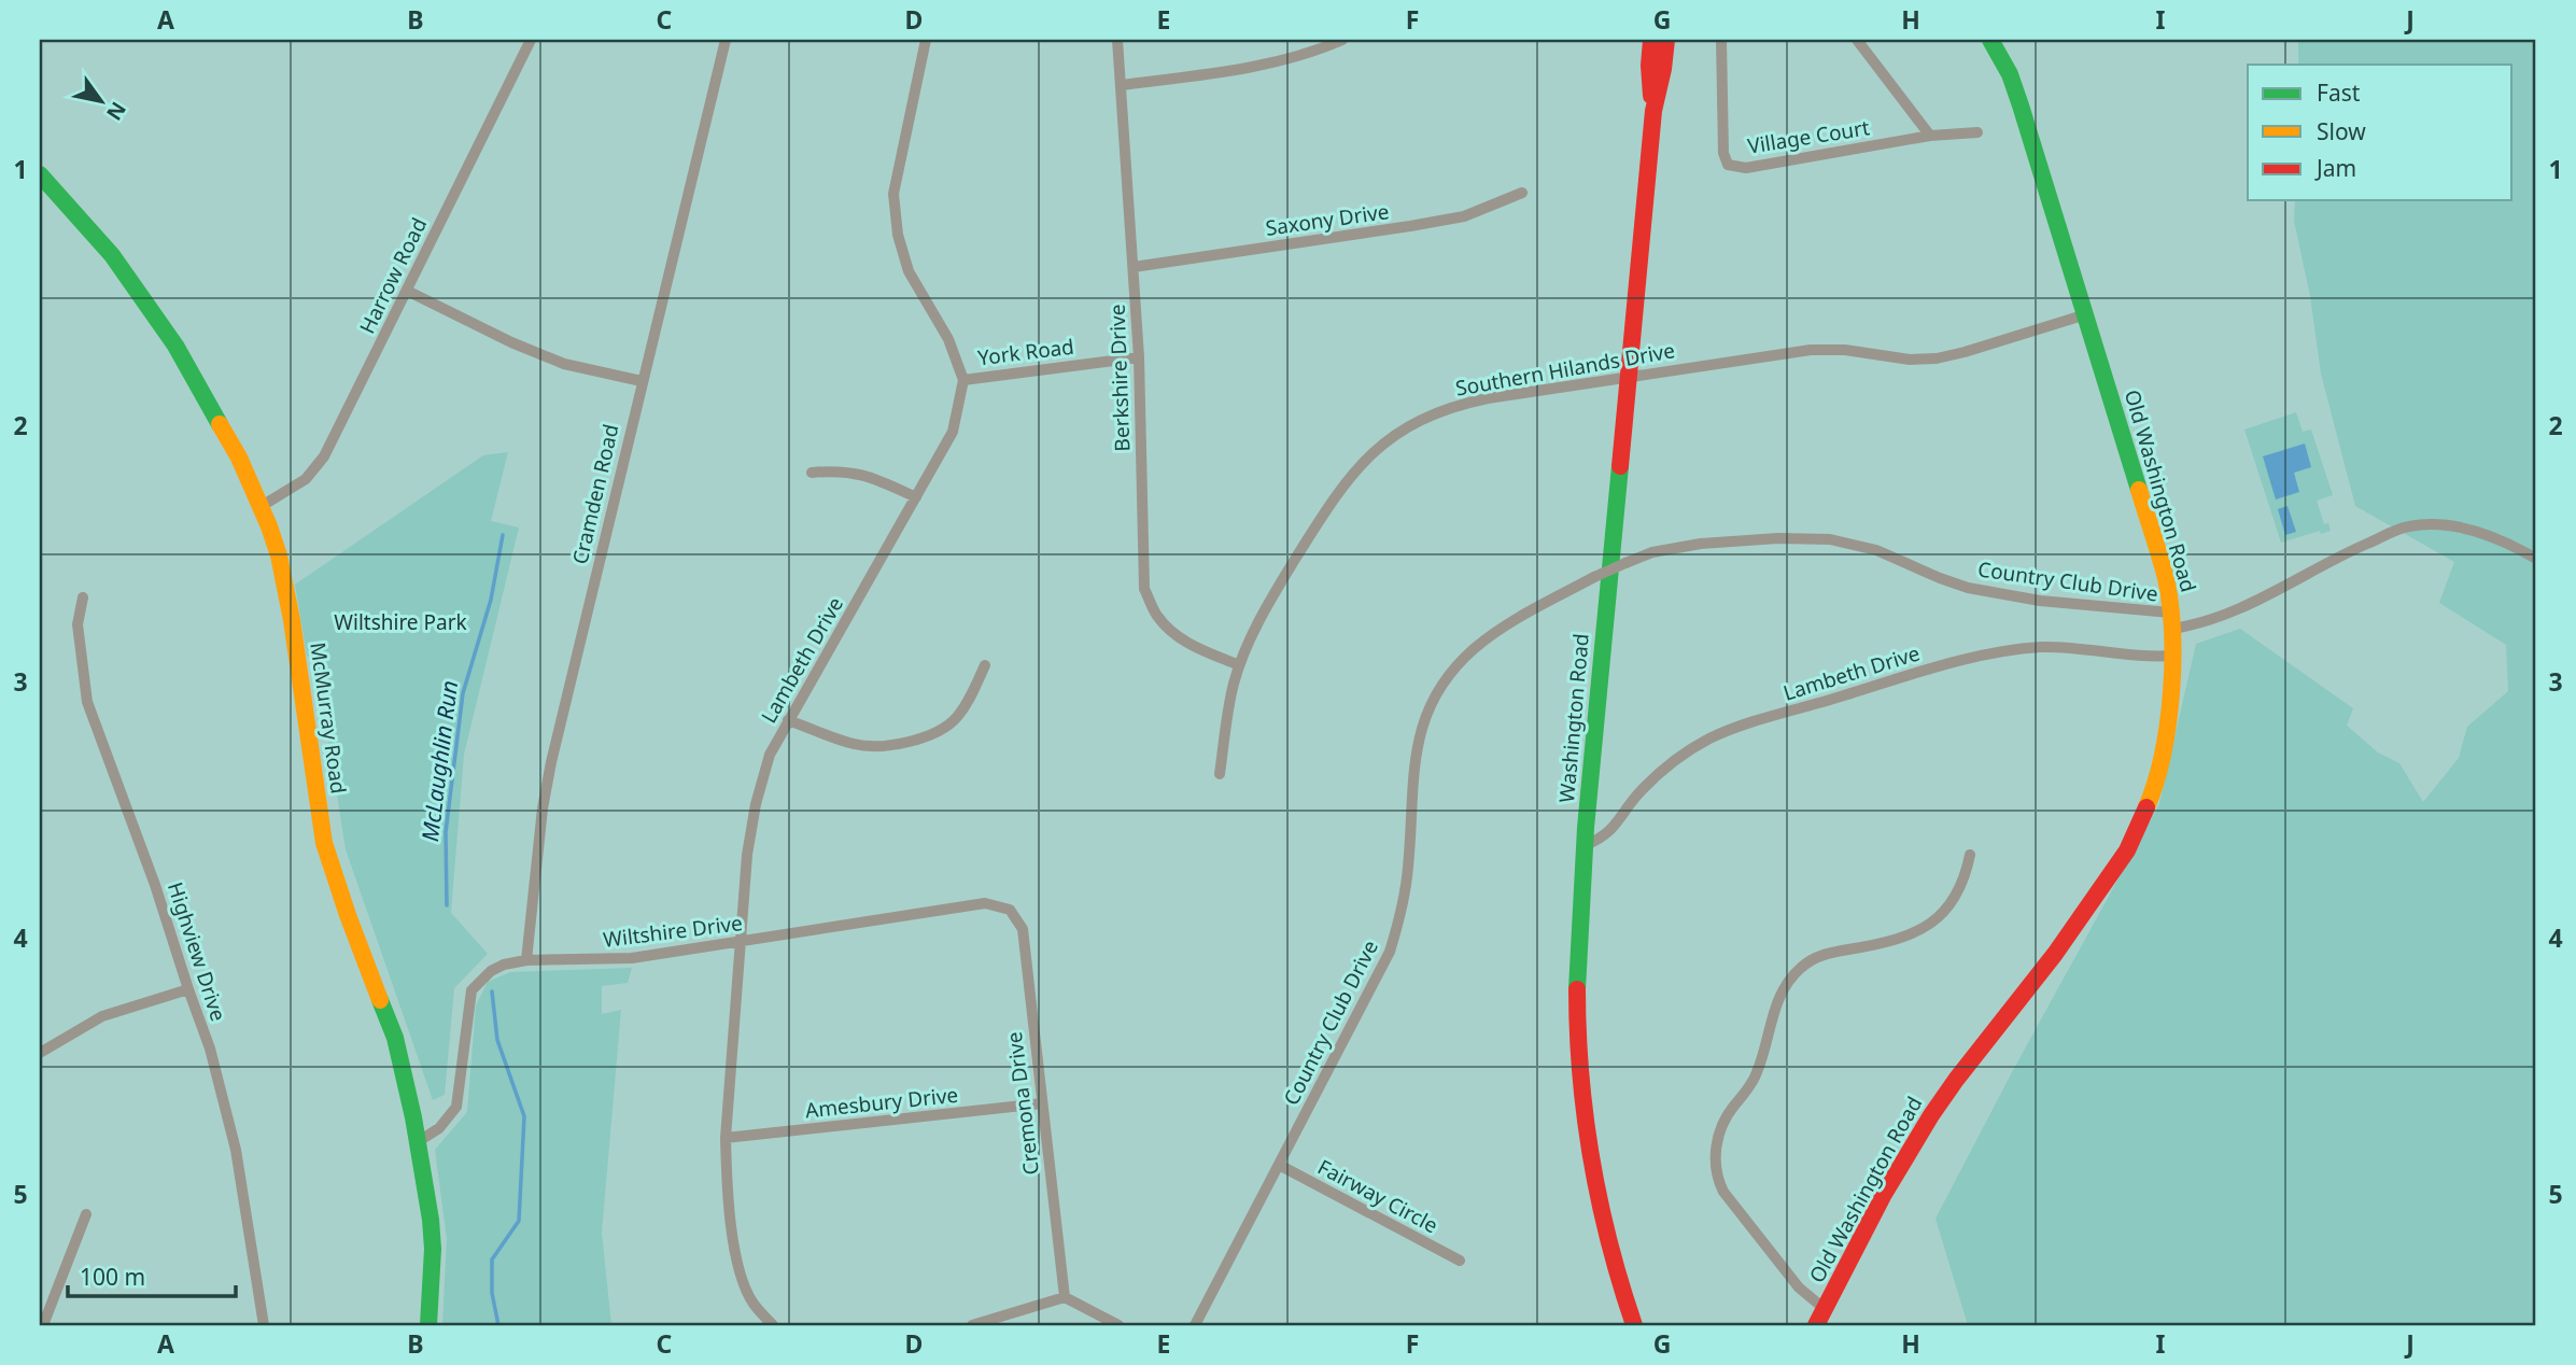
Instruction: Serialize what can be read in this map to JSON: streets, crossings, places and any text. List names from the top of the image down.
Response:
{
  "streets": {
    "main road": ["Old Washington Road", "McMurray Road", "Washington Road"],
    "street": [
      "Village Court",
      "Saxony Drive",
      "Harrow Road",
      "York Road",
      "Southern Hilands Drive",
      "Berkshire Drive",
      "Cramden Road",
      "Country Club Drive",
      "Lambeth Drive",
      "Wiltshire Drive",
      "Highview Drive",
      "Amesbury Drive",
      "Cremona Drive",
      "Fairway Circle"
    ]
  },
  "crossings": [
    ["Saxony Drive", "Berkshire Drive"],
    ["Harrow Road", "McMurray Road"],
    ["York Road", "Berkshire Drive"],
    ["York Road", "Lambeth Drive"],
    ["Southern Hilands Drive", "Berkshire Drive"],
    ["Southern Hilands Drive", "Old Washington Road"],
    ["Southern Hilands Drive", "Washington Road"],
    ["Old Washington Road", "Country Club Drive"],
    ["Old Washington Road", "Lambeth Drive"],
    ["Cramden Road", "Wiltshire Drive"],
    ["Country Club Drive", "Fairway Circle"],
    ["Lambeth Drive", "Washington Road"],
    ["Lambeth Drive", "Wiltshire Drive"],
    ["Lambeth Drive", "Amesbury Drive"],
    ["McMurray Road", "Wiltshire Drive"],
    ["Wiltshire Drive", "Cremona Drive"],
    ["Amesbury Drive", "Cremona Drive"]
  ],
  "water": ["McLaughlin Run"],
  "parks": ["Wiltshire Park"],
  "legend": ["Fast", "Slow", "Jam"],
  "scale_bar": "100 m",
  "north": "bottom right",
  "grid": {
    "columns": [
      "A",
      "B",
      "C",
      "D",
      "E",
      "F",
      "G",
      "H",
      "I",
      "J"
    ],
    "rows": [
      "1",
      "2",
      "3",
      "4",
      "5"
    ]
  }
}
